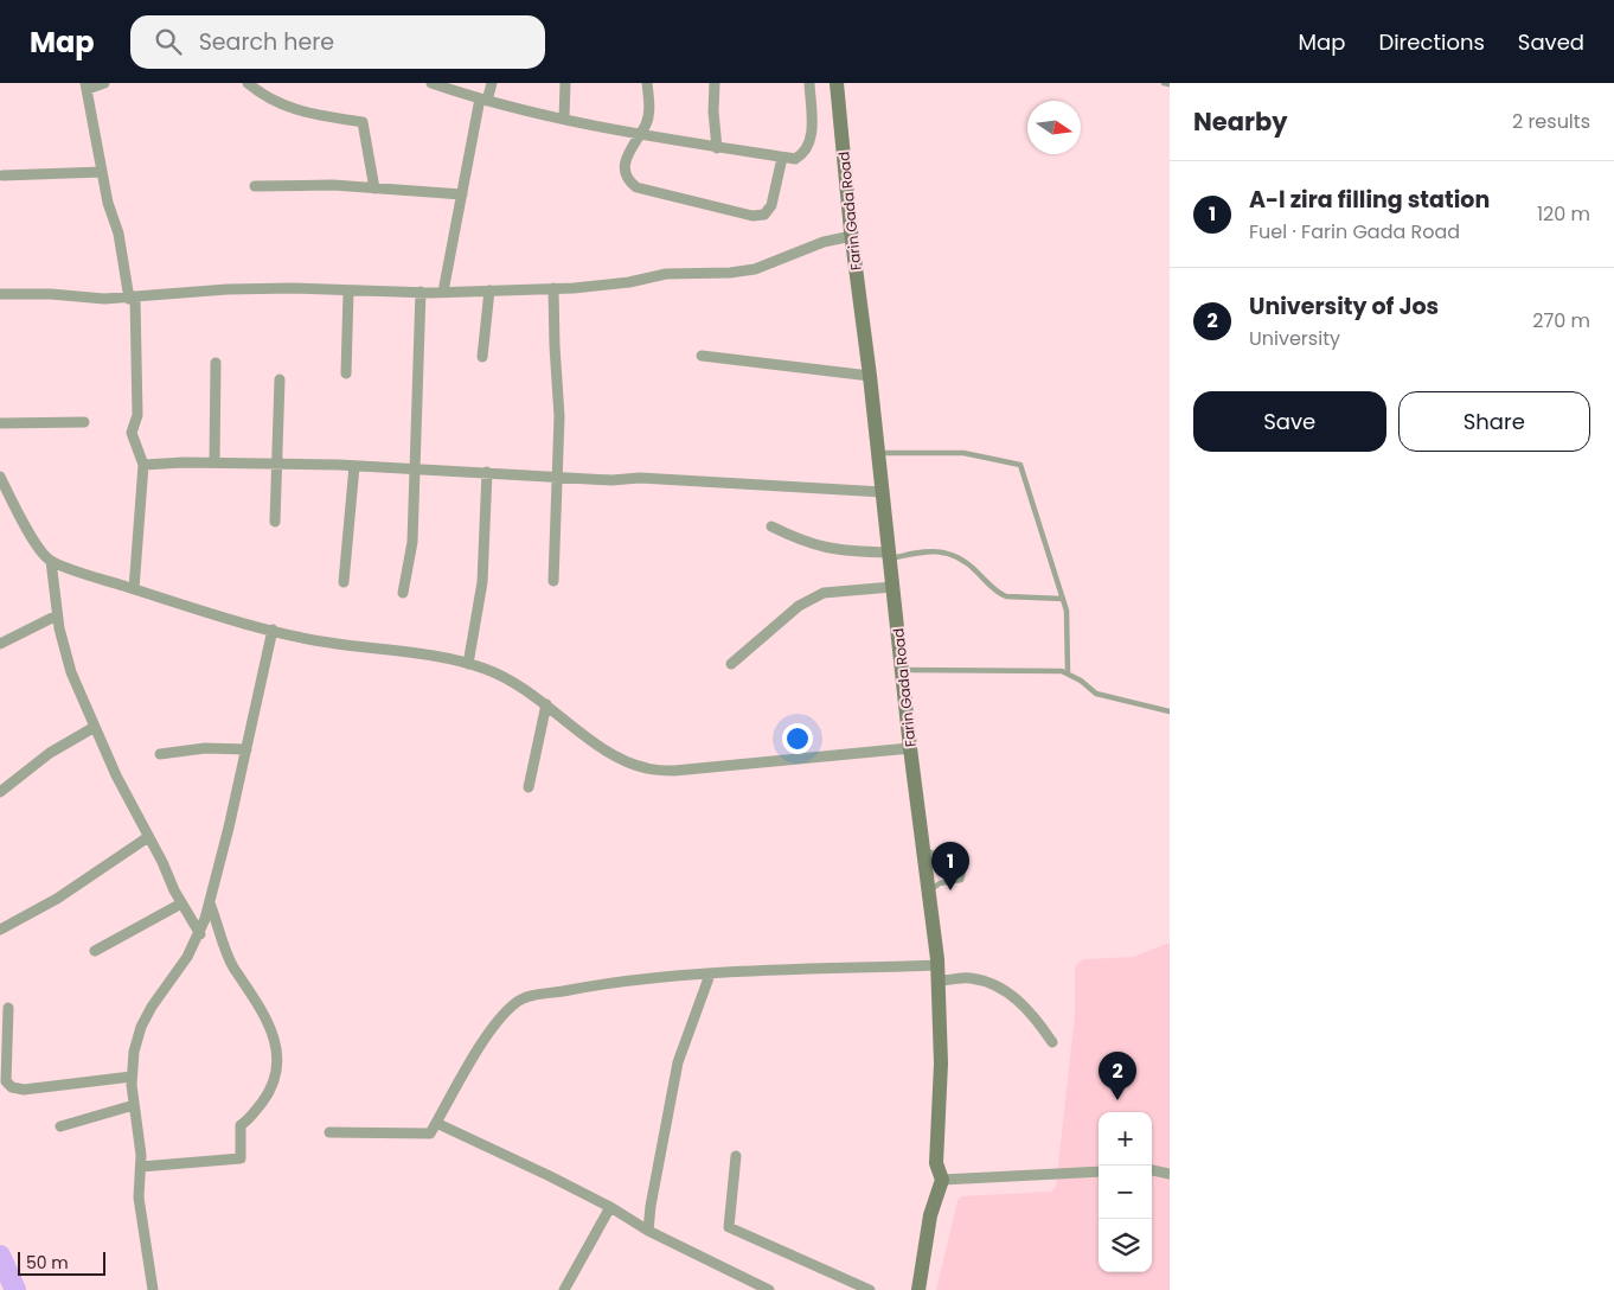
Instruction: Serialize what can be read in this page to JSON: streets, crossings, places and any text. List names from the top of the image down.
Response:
{
  "streets": {
    "main road": ["Farin Gada Road"]
  },
  "scale_bar": "50 m",
  "north": "right",
  "page": {
    "header": "Map",
    "search": "Search here",
    "nav": ["Map", "Directions", "Saved"],
    "heading": ["Nearby", "2 results"],
    "list": [
      {
        "mark": "1",
        "name": "A-l zira filling station",
        "note": "Fuel · Farin Gada Road",
        "value": "120 m"
      },
      {
        "mark": "2",
        "name": "University of Jos",
        "note": "University",
        "value": "270 m"
      }
    ],
    "buttons": ["Save", "Share"],
    "pins": ["1", "2"],
    "map_buttons": ["+", "−"],
    "scale": "50 m"
  }
}
